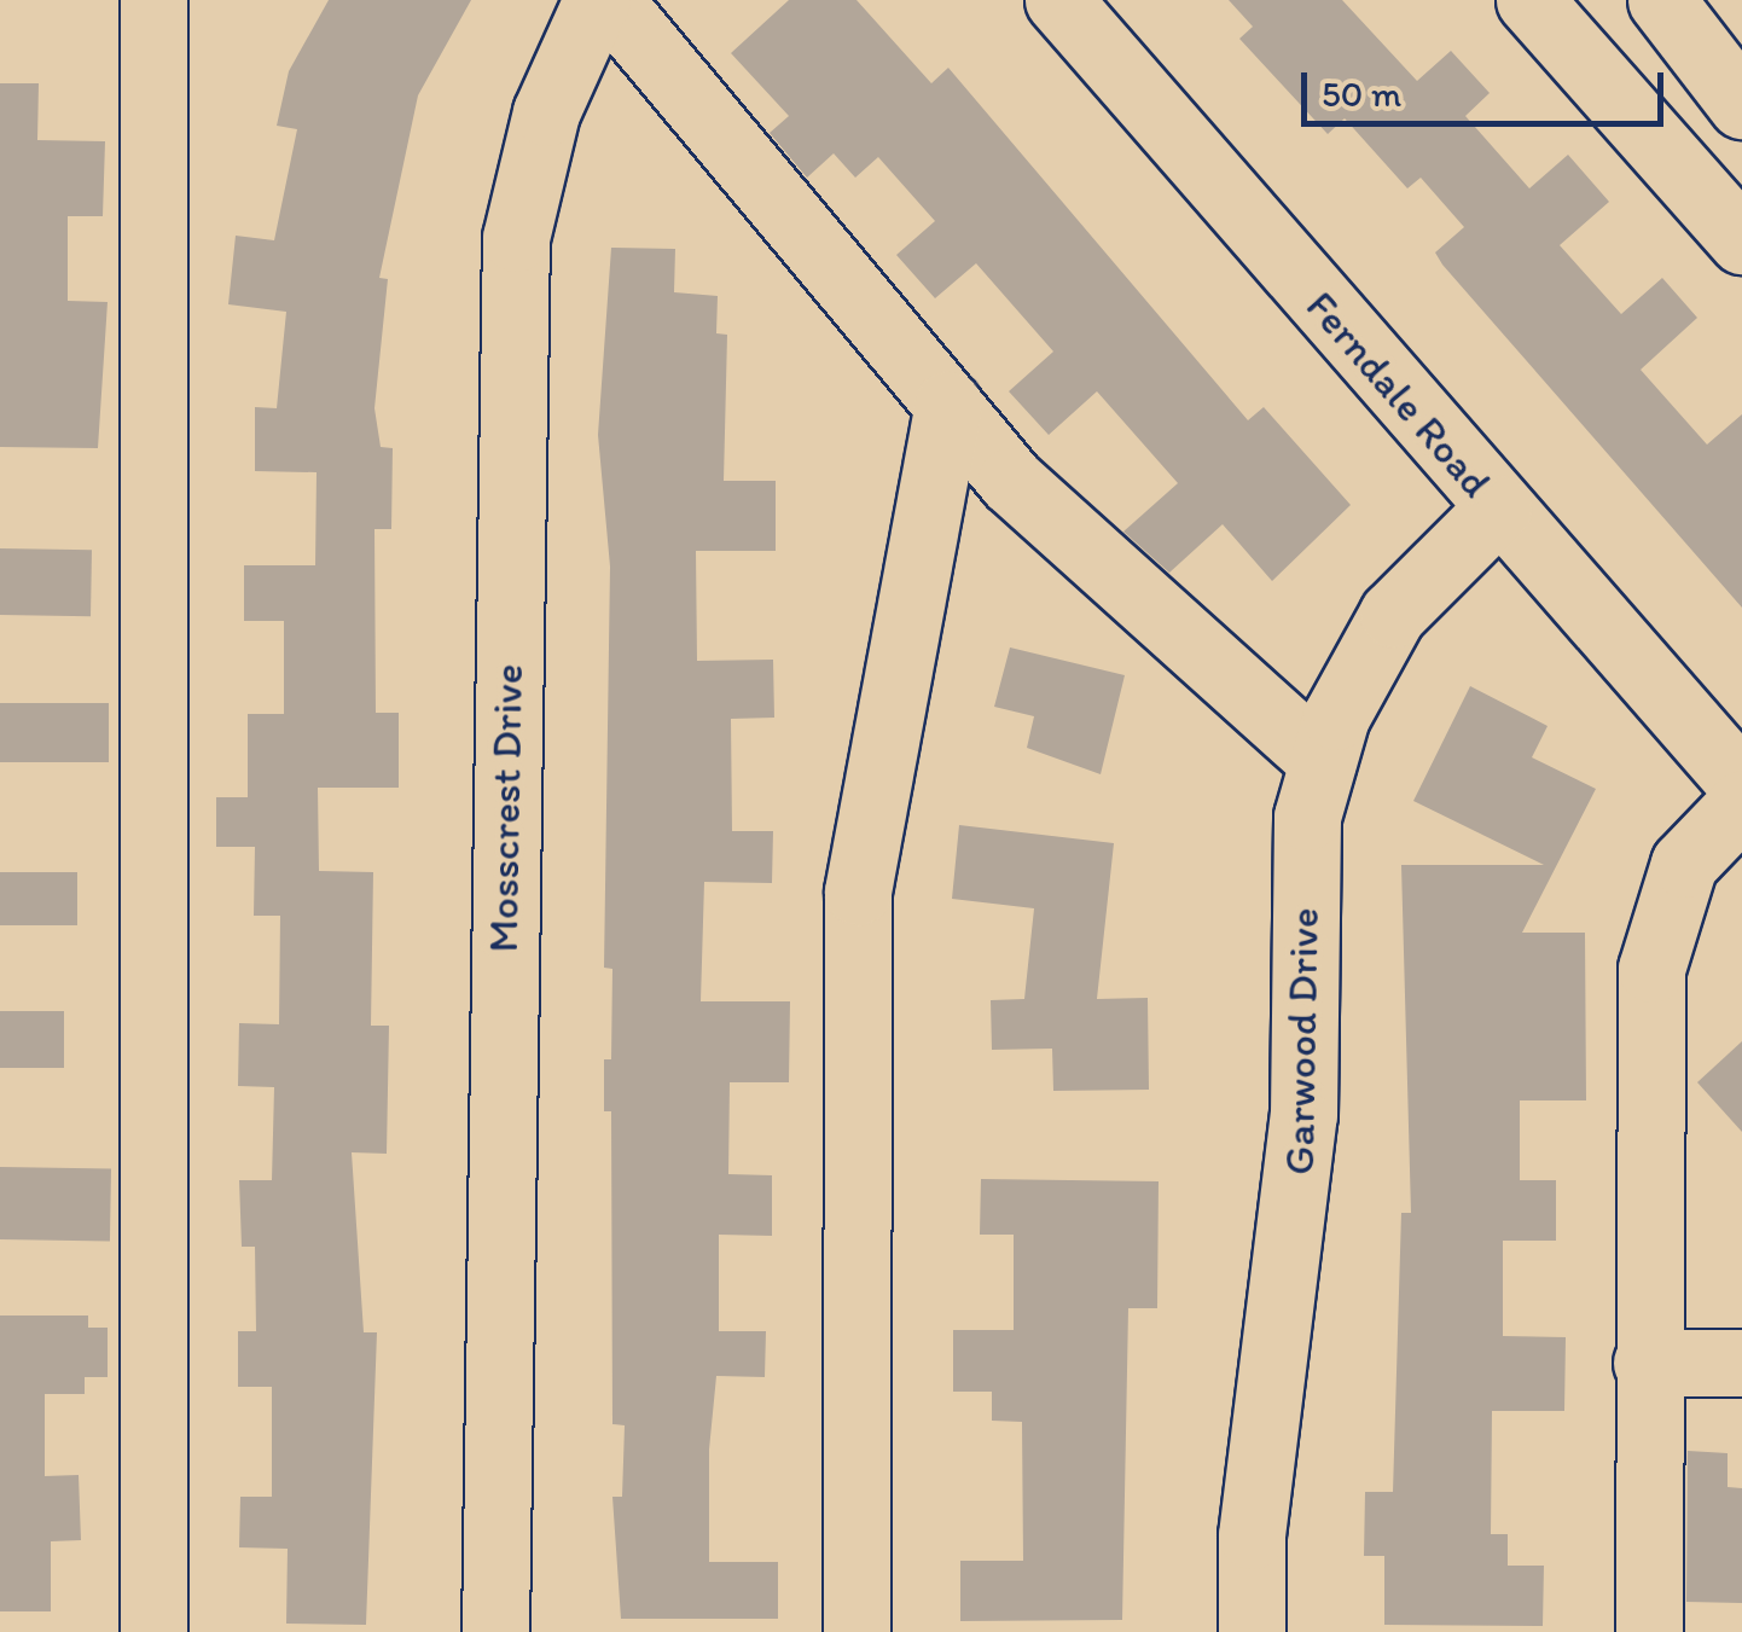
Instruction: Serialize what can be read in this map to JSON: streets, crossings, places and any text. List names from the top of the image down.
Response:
{
  "streets": {
    "street": ["Ferndale Road", "Mosscrest Drive", "Garwood Drive"]
  },
  "crossings": [
    ["Ferndale Road", "Garwood Drive"]
  ],
  "scale_bar": "50 m"
}
